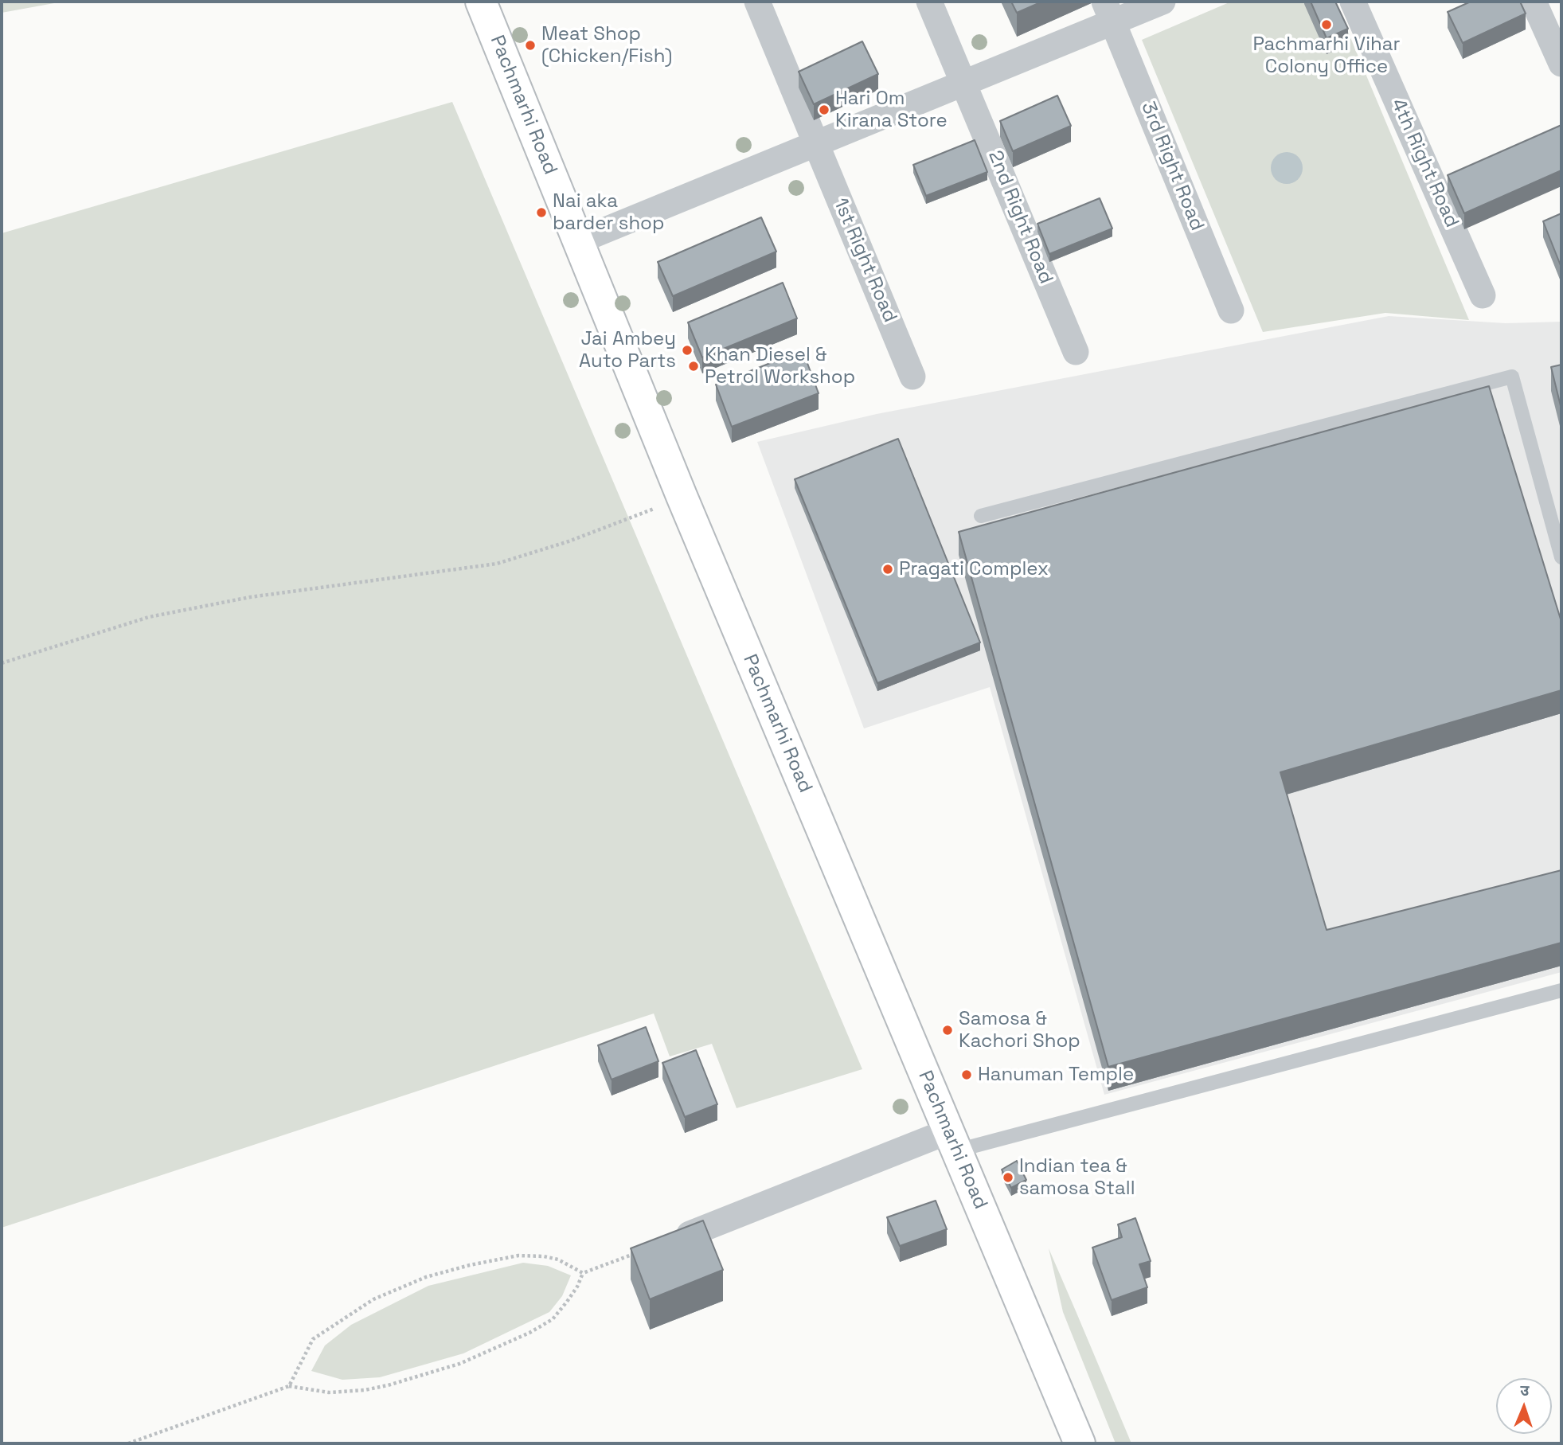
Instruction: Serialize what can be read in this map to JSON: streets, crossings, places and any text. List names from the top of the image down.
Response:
{
  "streets": {
    "main road": ["Pachmarhi Road"],
    "street": [
      "4th Right Road",
      "3rd Right Road",
      "2nd Right Road",
      "1st Right Road"
    ]
  },
  "places": [
    "Pachmarhi Vihar Colony Office",
    "Meat Shop (Chicken/Fish)",
    "Hari Om Kirana Store",
    "Nai aka barder shop",
    "Jai Ambey Auto Parts",
    "Khan Diesel & Petrol Workshop",
    "Pragati Complex",
    "Samosa & Kachori Shop",
    "Hanuman Temple",
    "Indian tea & samosa Stall"
  ],
  "north": "top"
}
